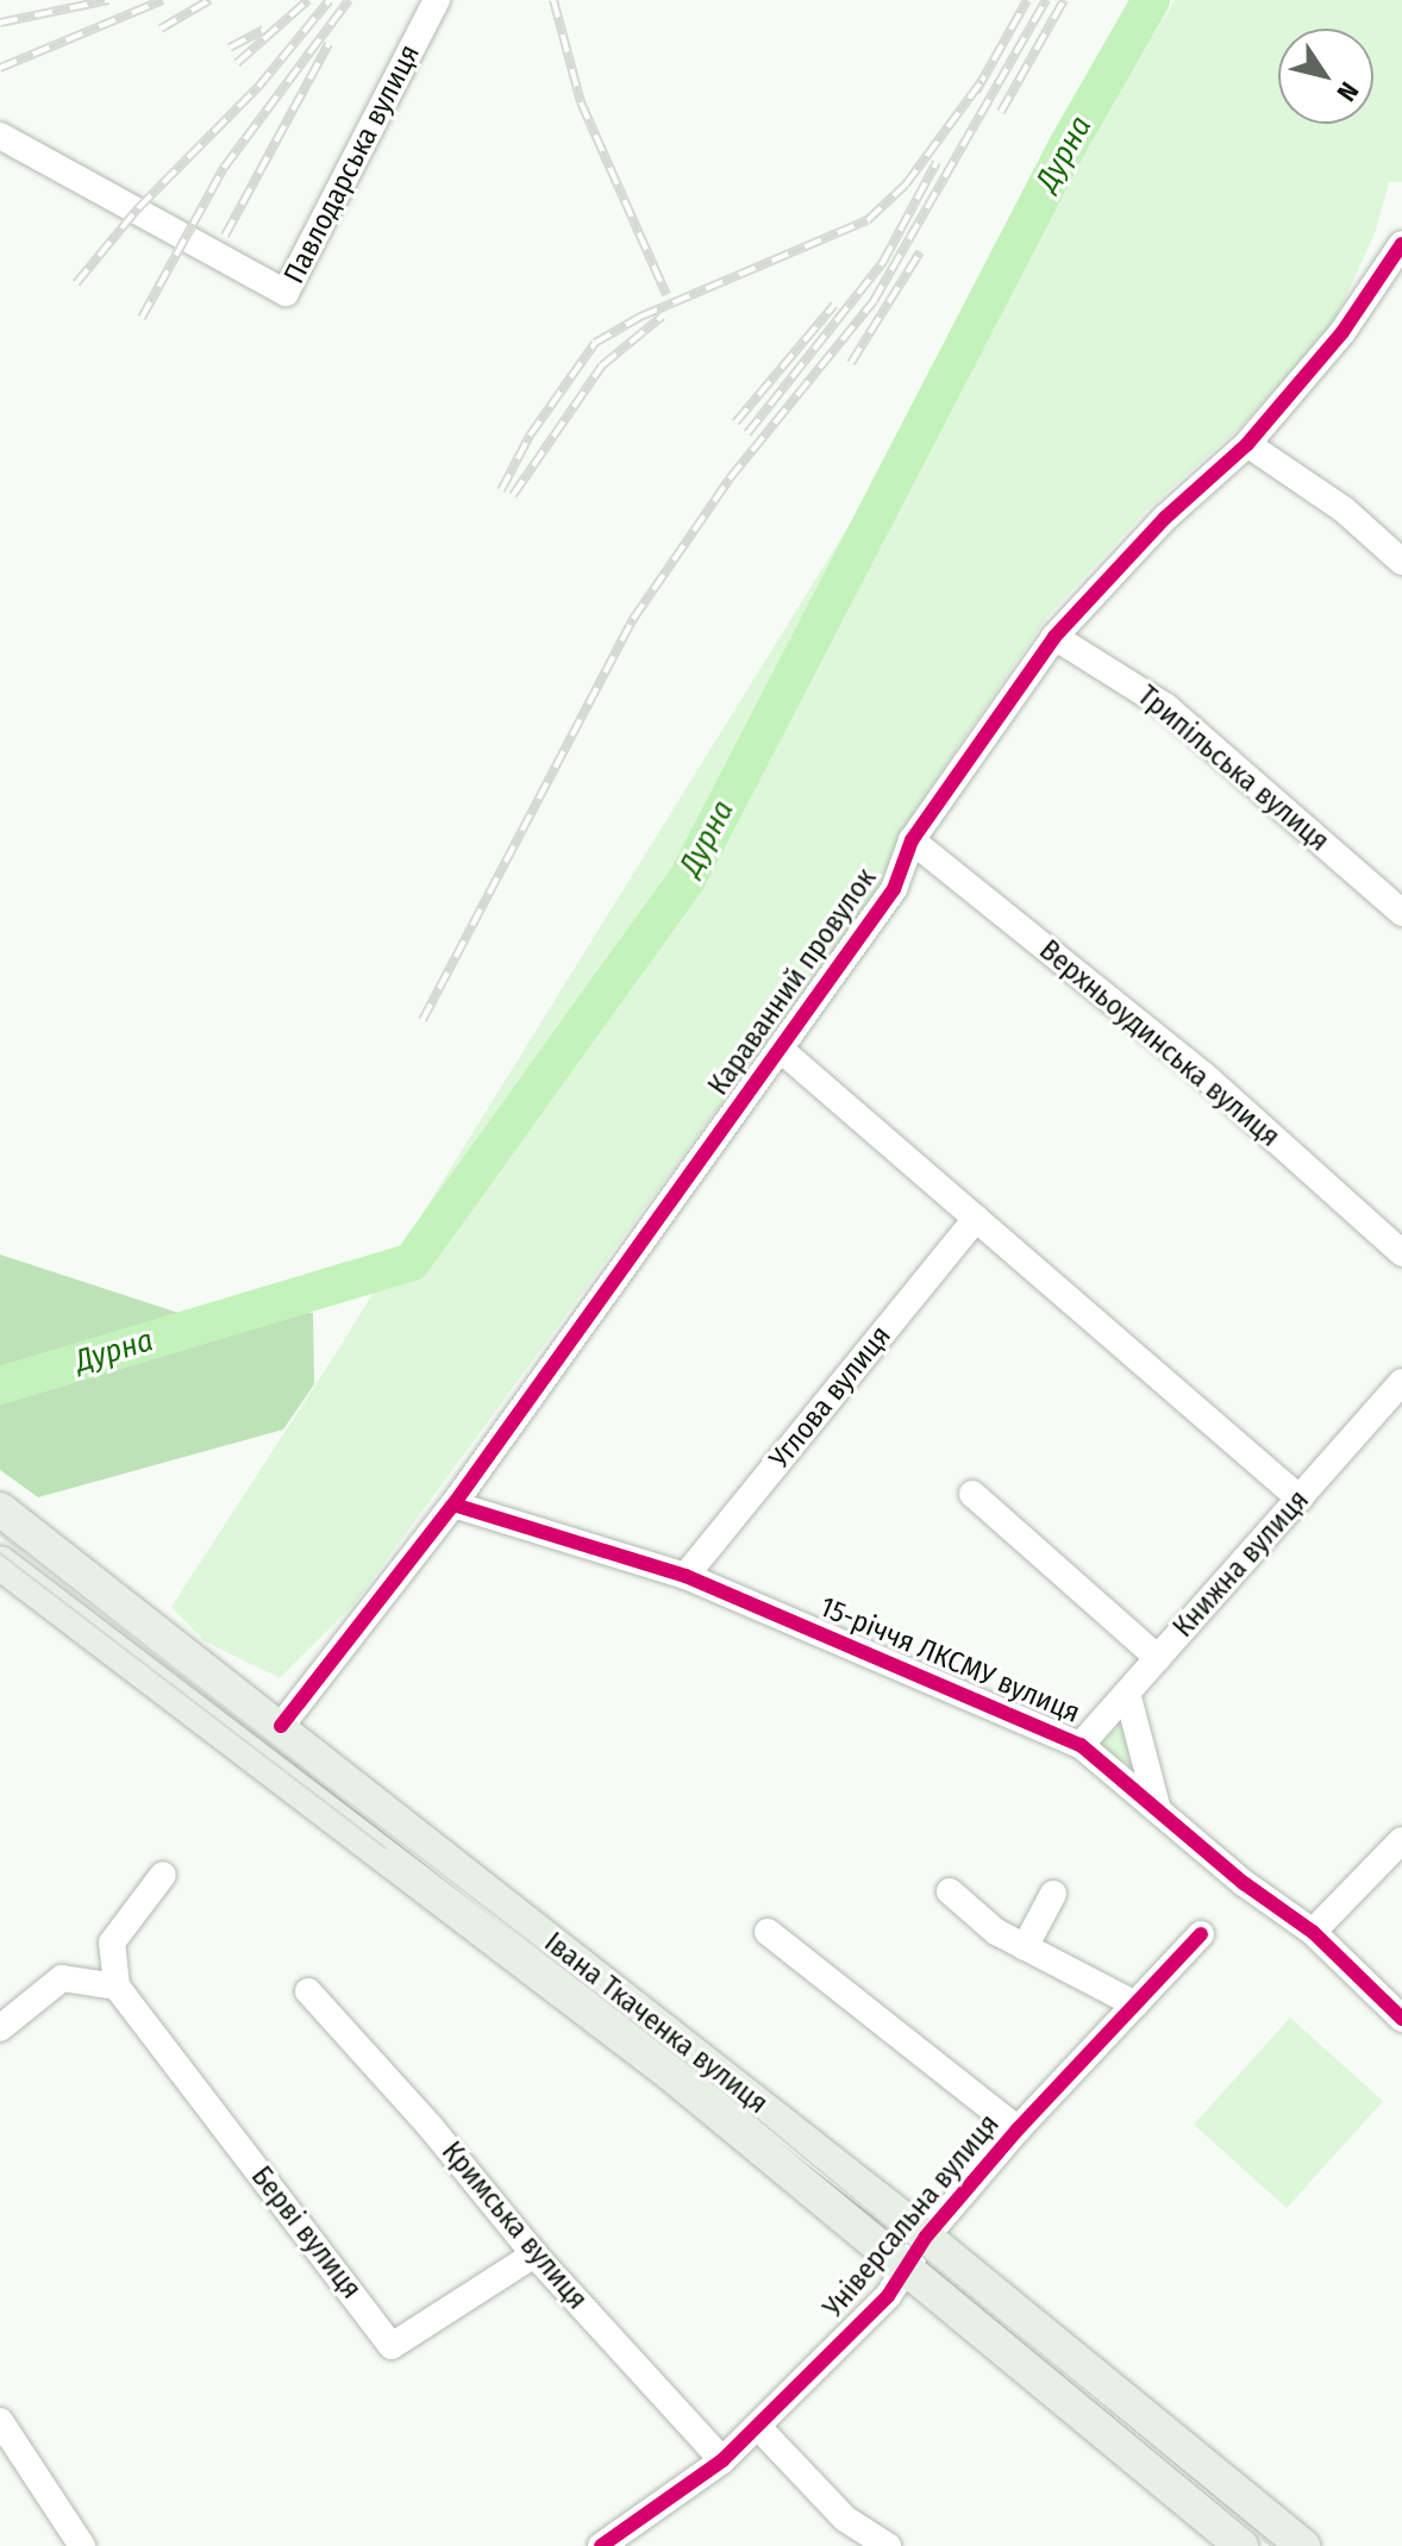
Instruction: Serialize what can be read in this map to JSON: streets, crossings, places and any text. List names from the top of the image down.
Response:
{
  "streets": {
    "main road": ["Івана Ткаченка вулиця"],
    "street": [
      "Павлодарська вулиця",
      "Трипільська вулиця",
      "Караванний провулок",
      "Верхньоудинська вулиця",
      "Углова вулиця",
      "Книжна вулиця",
      "15-річчя ЛКСМУ вулиця",
      "Універсальна вулиця",
      "Кримська вулиця",
      "Берві вулиця"
    ]
  },
  "crossings": [
    ["Трипільська вулиця", "Караванний провулок"],
    ["Караванний провулок", "Верхньоудинська вулиця"],
    ["Караванний провулок", "15-річчя ЛКСМУ вулиця"],
    ["Караванний провулок", "Івана Ткаченка вулиця"],
    ["Углова вулиця", "15-річчя ЛКСМУ вулиця"],
    ["Книжна вулиця", "15-річчя ЛКСМУ вулиця"],
    ["Івана Ткаченка вулиця", "Універсальна вулиця"],
    ["Універсальна вулиця", "Кримська вулиця"],
    ["Кримська вулиця", "Берві вулиця"]
  ],
  "water": ["Дурна"],
  "north": "bottom right"
}
